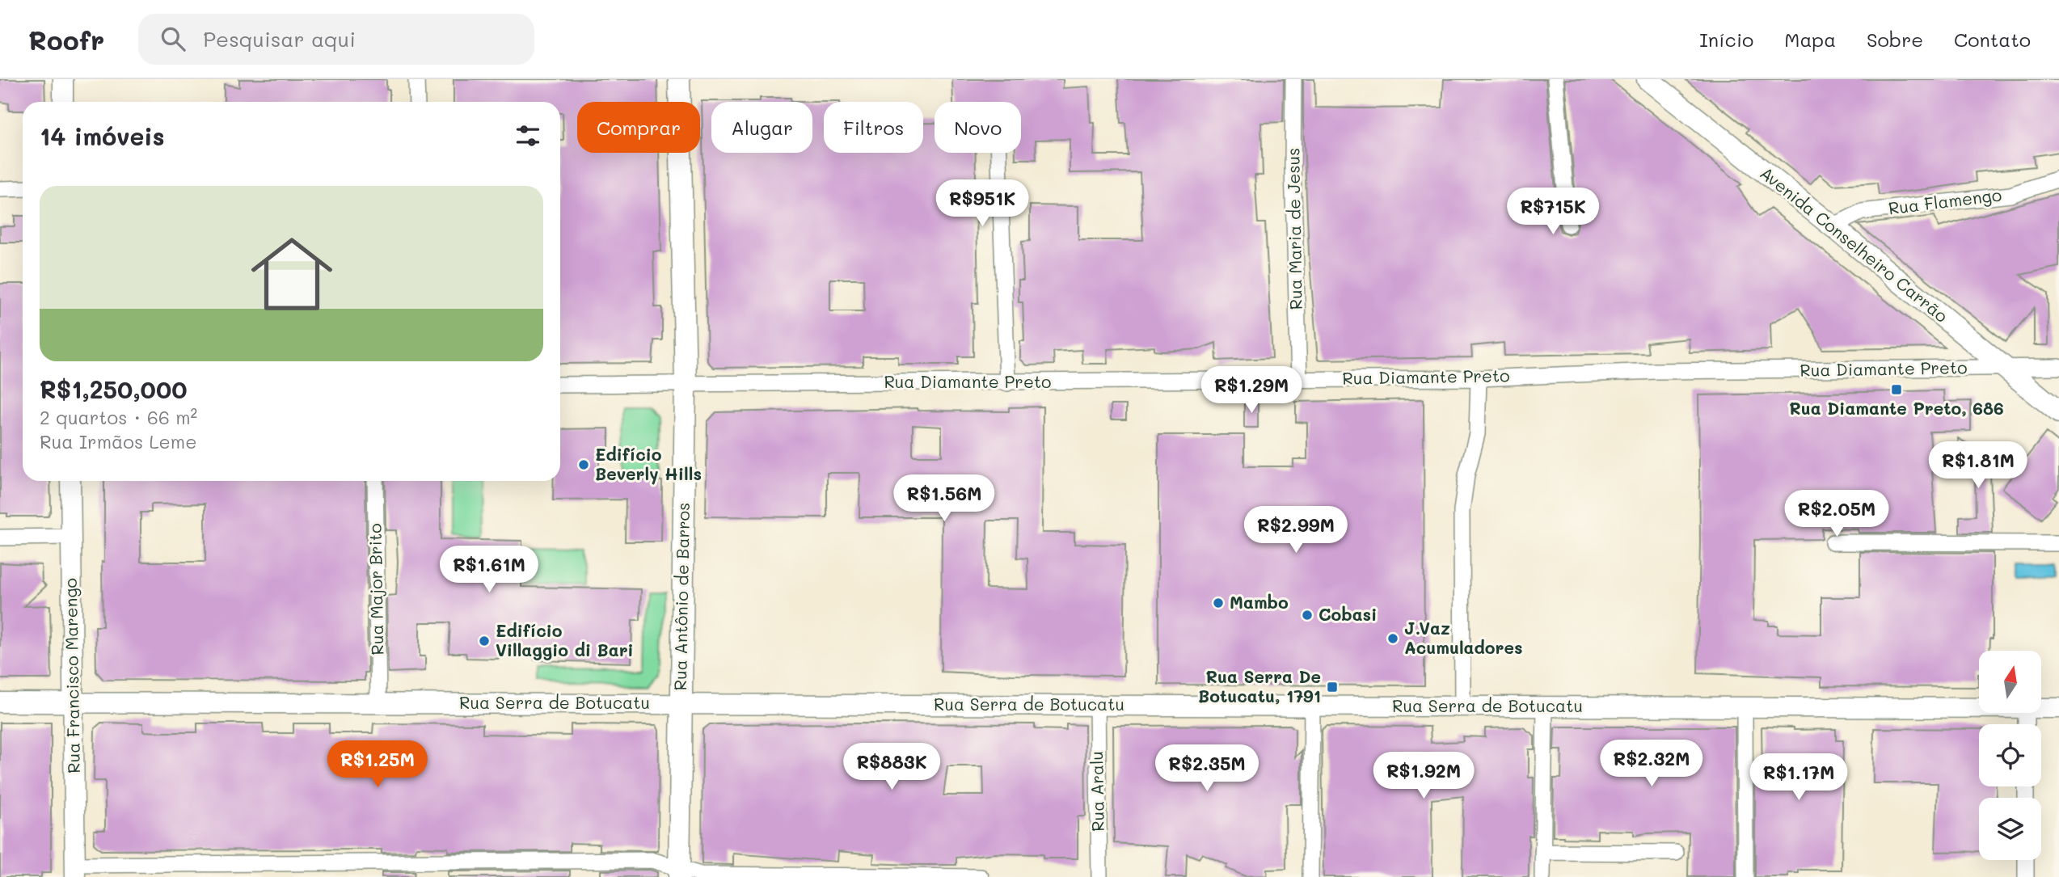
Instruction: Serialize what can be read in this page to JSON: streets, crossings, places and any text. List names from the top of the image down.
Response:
{
  "streets": {
    "main road": ["Avenida Conselheiro Carrão", "Rua Antônio de Barros"],
    "street": [
      "Rua Flamengo",
      "Rua Maria de Jesus",
      "Rua Diamante Preto",
      "Rua Major Brito",
      "Rua Francisco Marengo",
      "Rua Serra de Botucatu",
      "Rua Aralu"
    ]
  },
  "crossings": [
    ["Rua Flamengo", "Avenida Conselheiro Carrão"],
    ["Rua Maria de Jesus", "Rua Diamante Preto"],
    ["Avenida Conselheiro Carrão", "Rua Diamante Preto"],
    ["Rua Diamante Preto", "Rua Antônio de Barros"],
    ["Rua Major Brito", "Rua Serra de Botucatu"],
    ["Rua Antônio de Barros", "Rua Serra de Botucatu"],
    ["Rua Francisco Marengo", "Rua Serra de Botucatu"],
    ["Rua Serra de Botucatu", "Rua Aralu"]
  ],
  "places": {
    "transit": ["Rua Diamante Preto, 686", "Rua Serra De Botucatu, 1791"],
    "other": [
      "Edifício Beverly Hills",
      "Mambo",
      "Cobasi",
      "J.Vaz Acumuladores",
      "Edifício Villaggio di Bari"
    ]
  },
  "north": "top",
  "page": {
    "header": "Roofr",
    "search": "Pesquisar aqui",
    "nav": [
      "Início",
      "Mapa",
      "Sobre",
      "Contato"
    ],
    "chip": [
      "Comprar",
      "Alugar",
      "Filtros",
      "Novo"
    ],
    "heading": "14 imóveis",
    "list": [
      {
        "name": "R$1,250,000",
        "note": "2 quartos · 66 m² · Rua Irmãos Leme"
      }
    ],
    "price": [
      "R$951K",
      "R$715K",
      "R$1.29M",
      "R$1.81M",
      "R$1.56M",
      "R$2.05M",
      "R$2.99M",
      "R$1.61M",
      "R$2.32M",
      "R$1.25M",
      "R$883K",
      "R$2.35M",
      "R$1.92M",
      "R$1.17M"
    ]
  }
}
